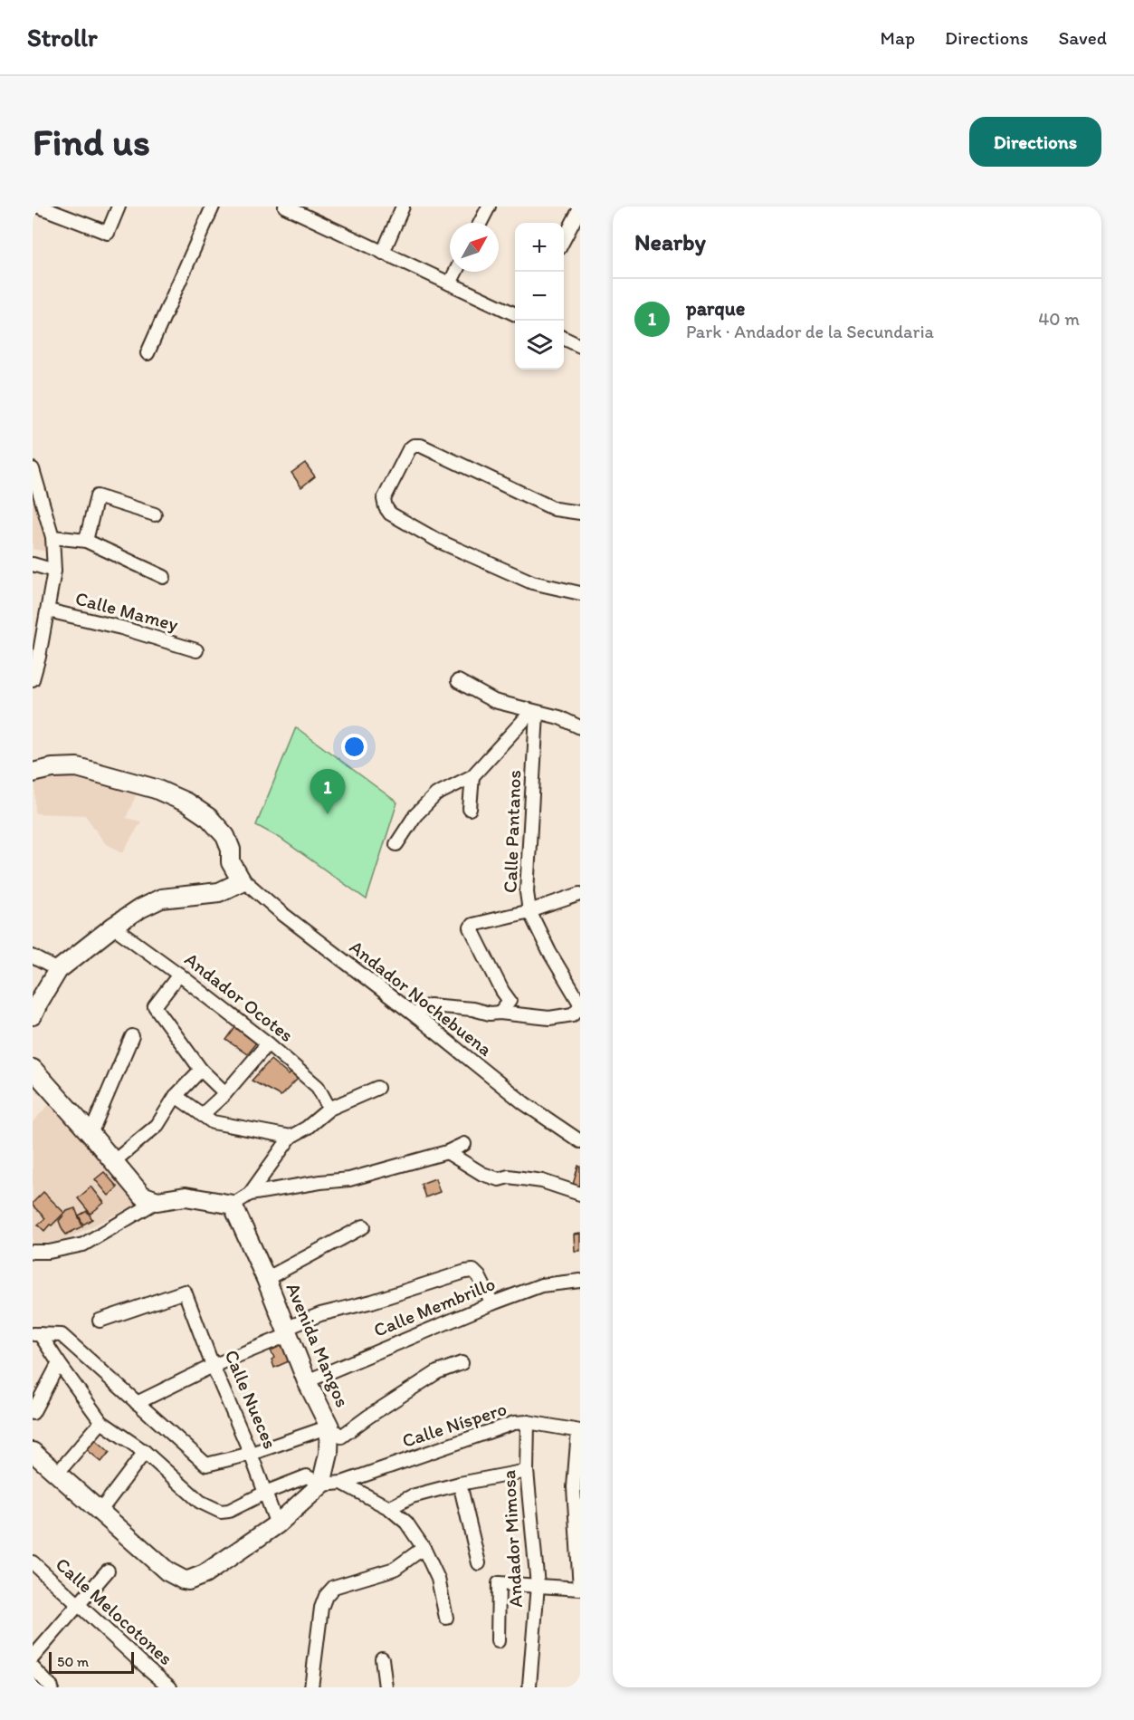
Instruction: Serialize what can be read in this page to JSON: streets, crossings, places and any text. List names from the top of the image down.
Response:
{
  "streets": {
    "main road": ["Avenida Mangos"],
    "street": [
      "Calle Mamey",
      "Calle Pantanos",
      "Andador Ocotes",
      "Andador Nochebuena",
      "Calle Membrillo",
      "Calle Nueces",
      "Calle Níspero",
      "Andador Mimosa",
      "Calle Melocotones"
    ]
  },
  "crossings": [
    ["Calle Membrillo", "Avenida Mangos"],
    ["Avenida Mangos", "Calle Níspero"],
    ["Calle Nueces", "Calle Níspero"],
    ["Calle Níspero", "Andador Mimosa"]
  ],
  "scale_bar": "50 m",
  "north": "top right",
  "page": {
    "header": "Strollr",
    "nav": ["Map", "Directions", "Saved"],
    "buttons": "Directions",
    "title": "Find us",
    "heading": "Nearby",
    "map_buttons": ["+", "−"],
    "list": [
      {
        "mark": "1",
        "name": "parque",
        "note": "Park · Andador de la Secundaria",
        "value": "40 m"
      }
    ],
    "pins": "1",
    "scale": "50 m"
  }
}
